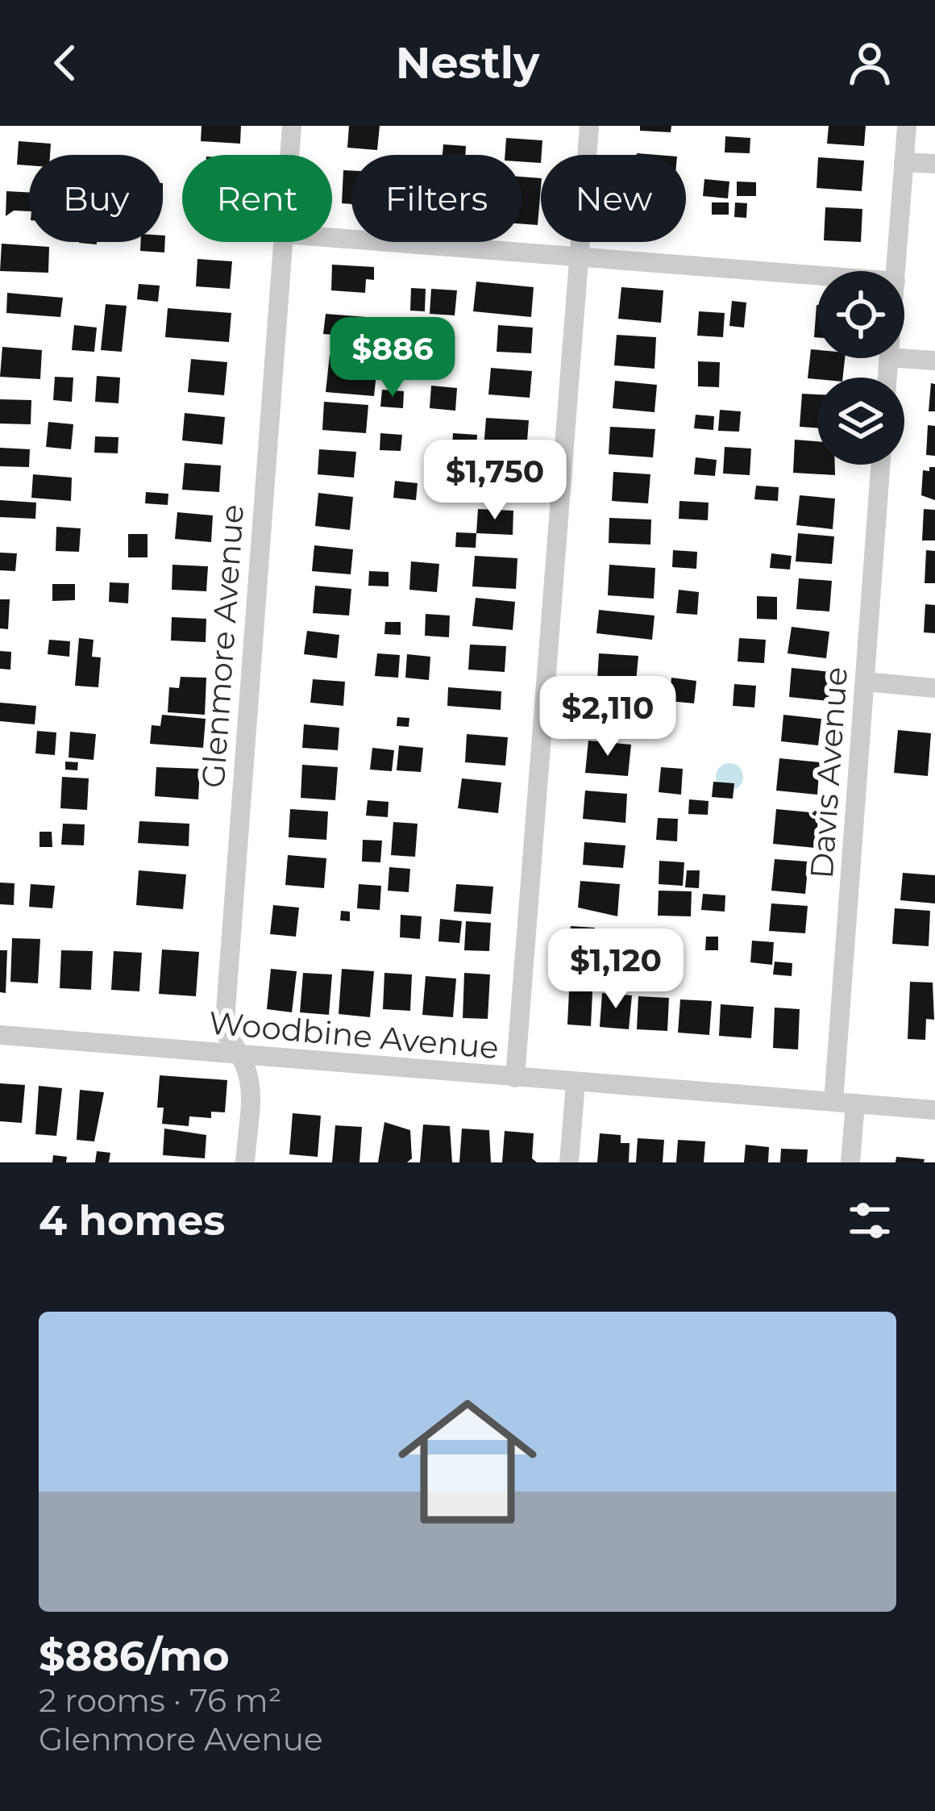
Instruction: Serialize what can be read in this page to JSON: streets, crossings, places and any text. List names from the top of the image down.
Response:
{
  "streets": {
    "street": ["Glenmore Avenue", "Davis Avenue", "Woodbine Avenue"]
  },
  "crossings": [
    ["Glenmore Avenue", "Woodbine Avenue"],
    ["Davis Avenue", "Woodbine Avenue"]
  ],
  "page": {
    "header": "Nestly",
    "chip": [
      "Buy",
      "Rent",
      "Filters",
      "New"
    ],
    "price": [
      "$886",
      "$1,750",
      "$2,110",
      "$1,120"
    ],
    "heading": "4 homes",
    "list": [
      {
        "name": "$886/mo",
        "note": "2 rooms · 76 m² · Glenmore Avenue"
      }
    ]
  }
}
